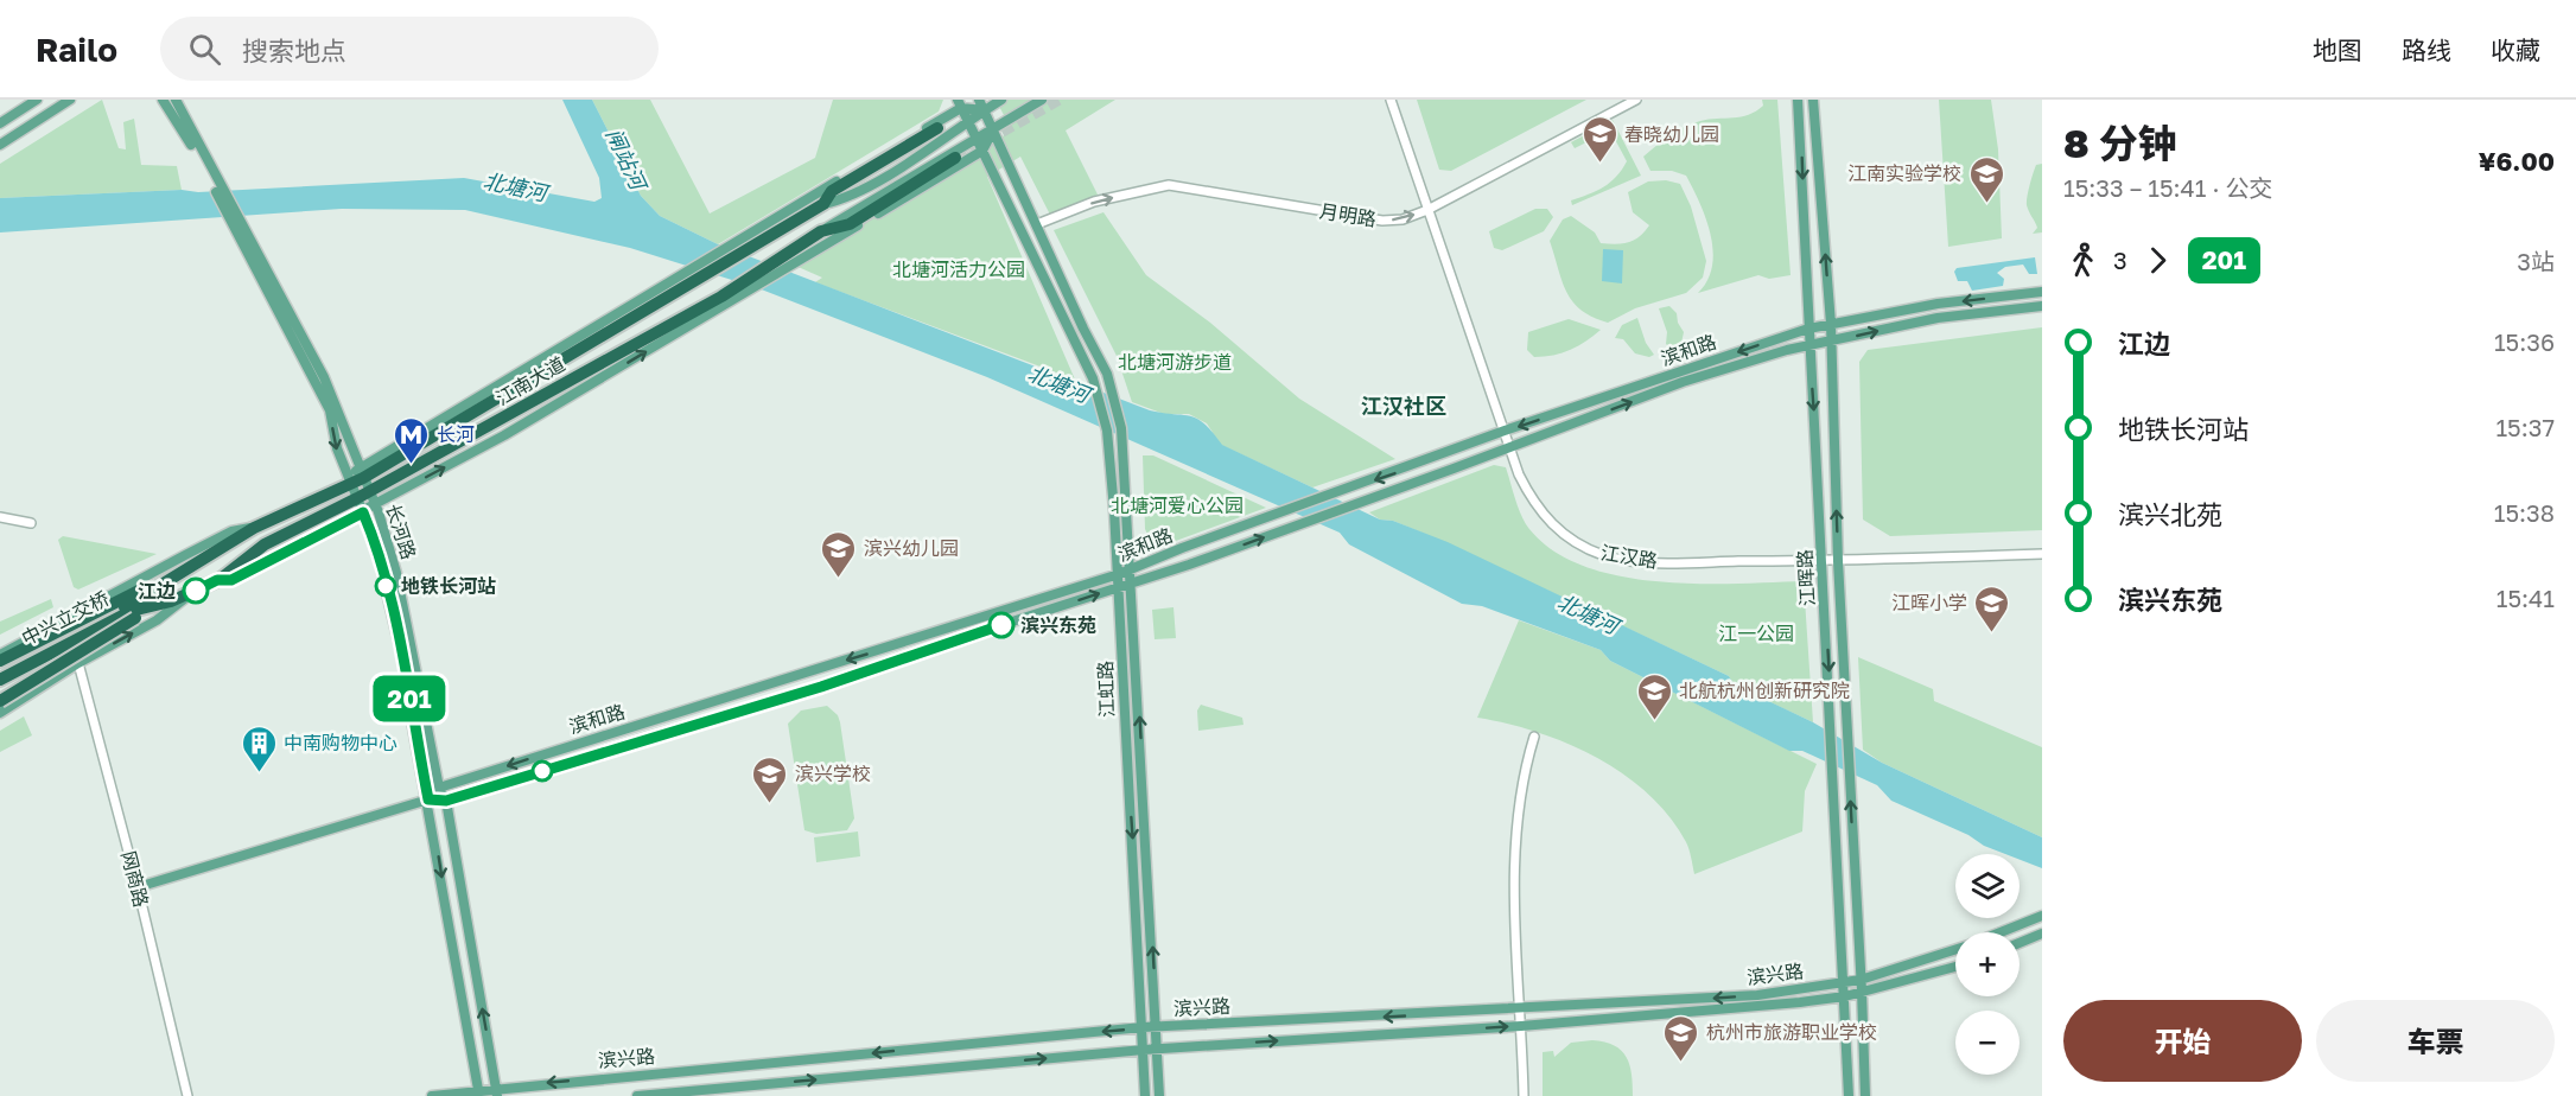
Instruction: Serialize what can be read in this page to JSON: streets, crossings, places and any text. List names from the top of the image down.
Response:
{
  "streets": {
    "highway": ["江南大道", "中兴立交桥"],
    "main road": [
      "滨和路",
      "长河路",
      "江晖路",
      "江虹路",
      "滨兴路"
    ],
    "street": ["月明路", "江汉路", "网商路"]
  },
  "crossings": [
    ["月明路", "江汉路"],
    ["月明路", "江虹路"],
    ["滨和路", "长河路"],
    ["滨和路", "江汉路"],
    ["滨和路", "江晖路"],
    ["滨和路", "江虹路"],
    ["滨和路", "网商路"],
    ["江南大道", "长河路"],
    ["江南大道", "江虹路"],
    ["江南大道", "网商路"],
    ["长河路", "滨兴路"],
    ["江汉路", "江晖路"],
    ["江晖路", "滨兴路"],
    ["江虹路", "滨兴路"]
  ],
  "one_way": ["月明路"],
  "districts": ["江汉社区"],
  "water": ["闸站河", "北塘河"],
  "parks": [
    "北塘河活力公园",
    "北塘河游步道",
    "北塘河爱心公园",
    "江一公园"
  ],
  "places": {
    "school or university": [
      "春晓幼儿园",
      "江南实验学校",
      "滨兴幼儿园",
      "江晖小学",
      "北航杭州创新研究院",
      "滨兴学校",
      "杭州市旅游职业学校"
    ],
    "metro station": ["长河"],
    "other": ["地铁长河站", "江边", "滨兴东苑"],
    "building": ["中南购物中心"]
  },
  "lines": ["bus line 201"],
  "page": {
    "header": "Railo",
    "search": "搜索地点",
    "nav": ["地图", "路线", "收藏"],
    "on_map": "201",
    "heading": ["8 分钟", "15:33 – 15:41 · 公交", "¥6.00"],
    "legs": ["3", "201", "3站"],
    "list": [
      {
        "name": "江边",
        "value": "15:36"
      },
      {
        "name": "地铁长河站",
        "value": "15:37"
      },
      {
        "name": "滨兴北苑",
        "value": "15:38"
      },
      {
        "name": "滨兴东苑",
        "value": "15:41"
      }
    ],
    "map_buttons": ["+", "−"],
    "buttons": ["开始", "车票"]
  }
}
